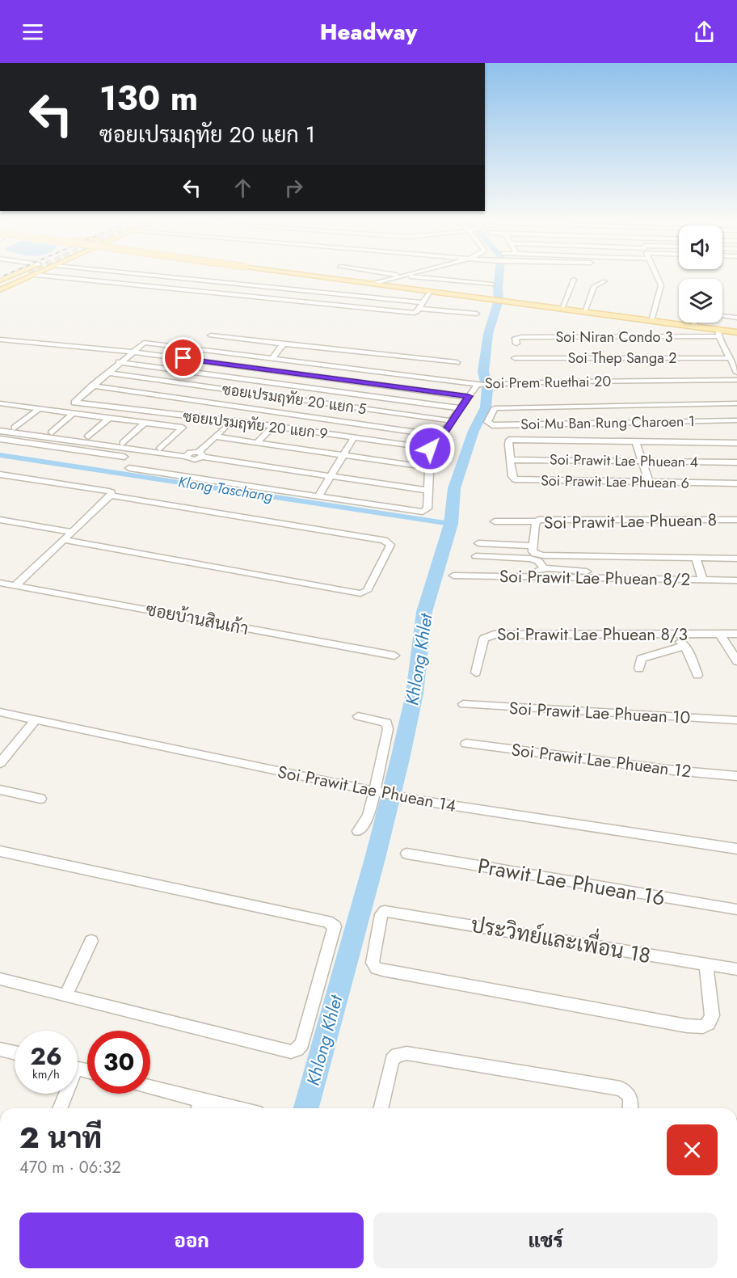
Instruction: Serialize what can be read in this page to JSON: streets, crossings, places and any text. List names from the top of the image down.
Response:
{
  "streets": {
    "street": [
      "Soi Niran Condo 3",
      "Soi Thep Sanga 2",
      "Soi Prem Ruethai 20",
      "ซอยเปรมฤทัย 20 แยก 5",
      "Soi Mu Ban Rung Charoen 1",
      "ซอยเปรมฤทัย 20 แยก 9",
      "Soi Prawit Lae Phuean 4",
      "Soi Prawit Lae Phuean 6",
      "Soi Prawit Lae Phuean 8",
      "Soi Prawit Lae Phuean 8/2",
      "ซอยบ้านสินเก้า",
      "Soi Prawit Lae Phuean 8/3",
      "Soi Prawit Lae Phuean 10",
      "Soi Prawit Lae Phuean 12",
      "Soi Prawit Lae Phuean 14",
      "Prawit Lae Phuean 16",
      "ประวิทย์และเพื่อน 18"
    ]
  },
  "crossings": [
    ["Soi Prawit Lae Phuean 4", "Soi Prawit Lae Phuean 6"]
  ],
  "water": ["Klong Taschang", "Khlong Khlet"],
  "page": {
    "header": "Headway",
    "turn": ["130 m", "ซอยเปรมฤทัย 20 แยก 1"],
    "speed": "26 km/h",
    "limit": "30",
    "heading": ["2 นาที", "470 m · 06:32"],
    "buttons": ["ออก", "แชร์"]
  }
}
